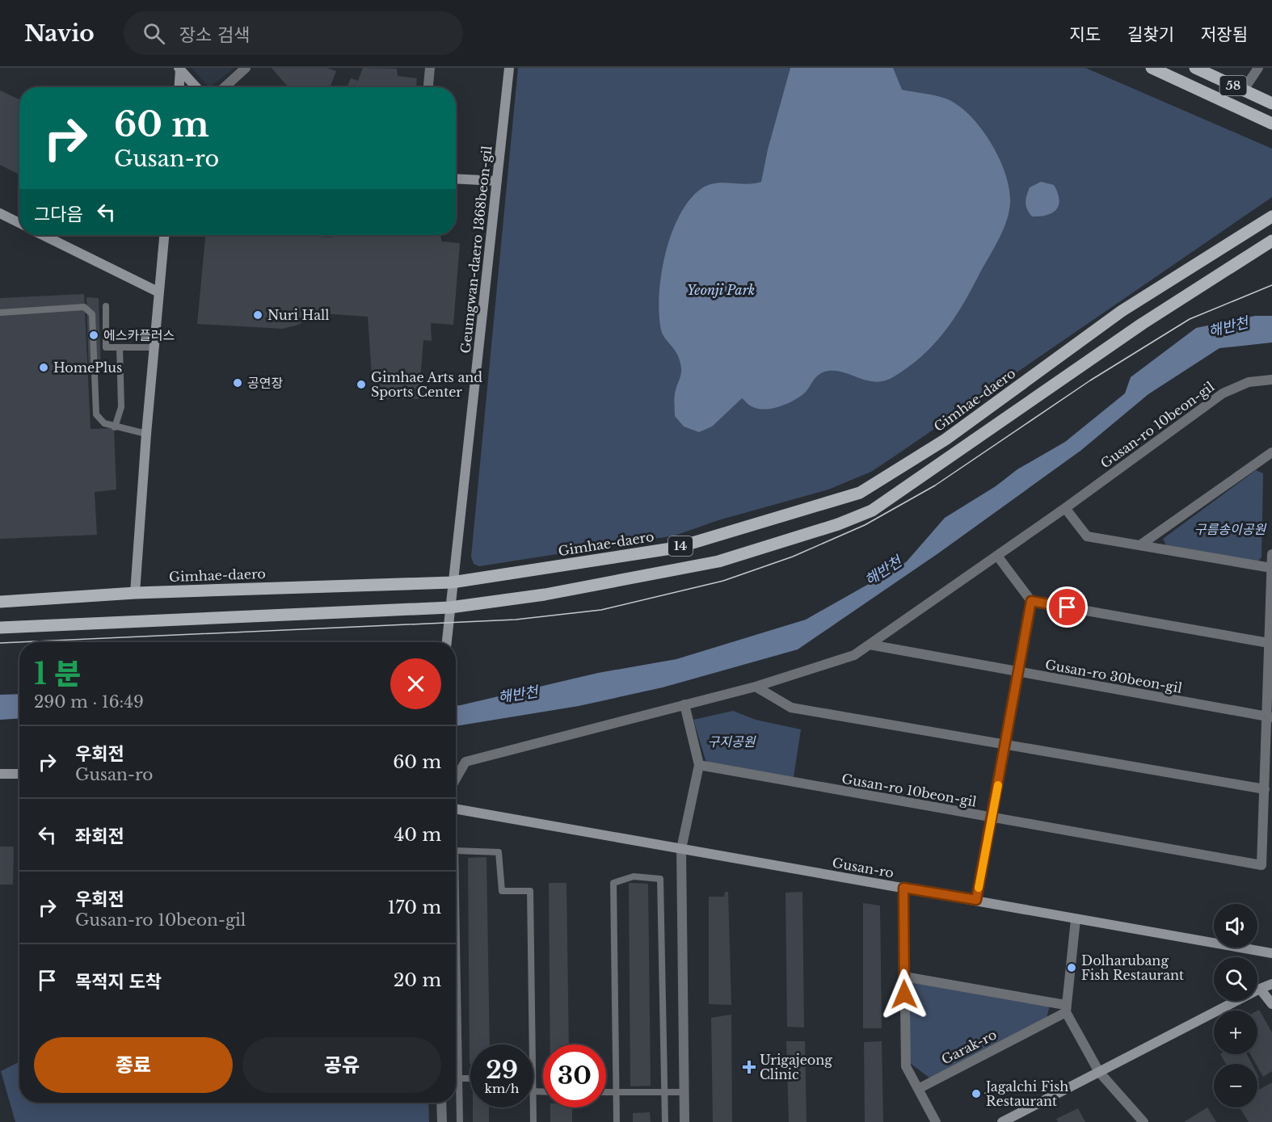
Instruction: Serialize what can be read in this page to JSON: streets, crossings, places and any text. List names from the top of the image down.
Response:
{
  "streets": {
    "main road": ["58", "Gimhae-daero", "14"],
    "street": [
      "Geumgwan-daero 1368beon-gil",
      "Gusan-ro 10beon-gil",
      "Gusan-ro 30beon-gil",
      "Gusan-ro",
      "Garak-ro"
    ]
  },
  "crossings": [
    ["Geumgwan-daero 1368beon-gil", "Gimhae-daero"],
    ["Gusan-ro 10beon-gil", "Gusan-ro 30beon-gil"]
  ],
  "water": ["해반천"],
  "parks": ["Yeonji Park", "구름송이공원", "구지공원"],
  "places": {
    "other": [
      "Nuri Hall",
      "에스카플러스",
      "HomePlus",
      "공연장",
      "Gimhae Arts and Sports Center",
      "Dolharubang Fish Restaurant",
      "Jagalchi Fish Restaurant"
    ],
    "health": ["Urigajeong Clinic"]
  },
  "page": {
    "header": "Navio",
    "search": "장소 검색",
    "nav": ["지도", "길찾기", "저장됨"],
    "turn": ["60 m", "Gusan-ro"],
    "then": "그다음",
    "heading": ["1 분", "290 m · 16:49"],
    "list": [
      {
        "name": "우회전",
        "note": "Gusan-ro",
        "value": "60 m"
      },
      {
        "name": "좌회전",
        "value": "40 m"
      },
      {
        "name": "우회전",
        "note": "Gusan-ro 10beon-gil",
        "value": "170 m"
      },
      {
        "name": "목적지 도착",
        "value": "20 m"
      }
    ],
    "map_buttons": ["+", "−"],
    "buttons": ["종료", "공유"],
    "speed": "29 km/h",
    "limit": "30"
  }
}
